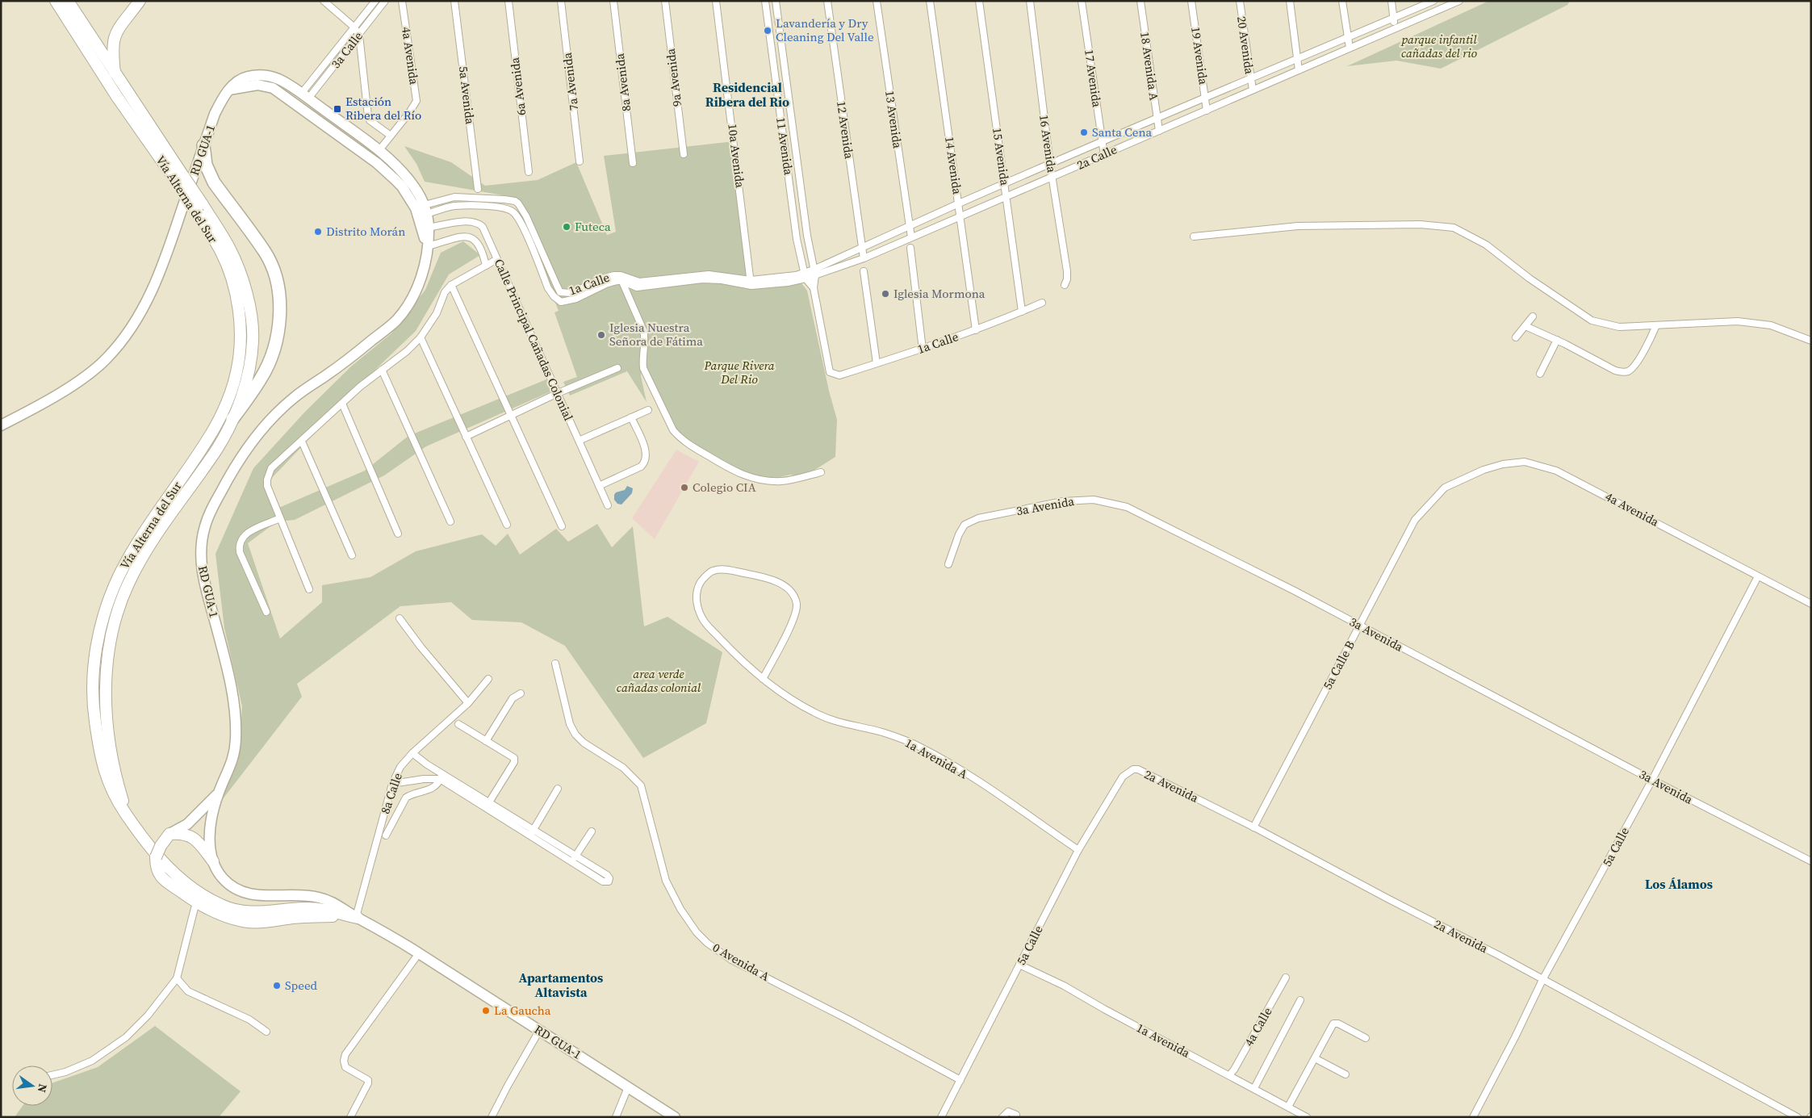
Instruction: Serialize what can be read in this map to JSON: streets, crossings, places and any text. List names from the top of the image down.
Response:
{
  "streets": {
    "highway": ["Vía Alterna del Sur"],
    "main road": ["RD GUA-1"],
    "street": [
      "20 Avenida",
      "3a Calle",
      "4a Avenida",
      "19 Avenida",
      "18 Avenida A",
      "9a Avenida",
      "17 Avenida",
      "7a Avenida",
      "8a Avenida",
      "6a Avenida",
      "5a Avenida",
      "13 Avenida",
      "12 Avenida",
      "16 Avenida",
      "11 Avenida",
      "10a Avenida",
      "15 Avenida",
      "2a Calle",
      "14 Avenida",
      "1a Calle",
      "Calle Principal Cañadas Colonial",
      "3a Avenida",
      "5a Calle B",
      "1a Avenida A",
      "2a Avenida",
      "8a Calle",
      "5a Calle",
      "0 Avenida A",
      "4a Calle",
      "1a Avenida"
    ]
  },
  "crossings": [
    ["20 Avenida", "2a Calle"],
    ["3a Calle", "RD GUA-1"],
    ["4a Avenida", "RD GUA-1"],
    ["4a Avenida", "5a Calle B"],
    ["4a Avenida", "5a Calle"],
    ["19 Avenida", "2a Calle"],
    ["18 Avenida A", "2a Calle"],
    ["17 Avenida", "2a Calle"],
    ["13 Avenida", "2a Calle"],
    ["12 Avenida", "2a Calle"],
    ["16 Avenida", "2a Calle"],
    ["11 Avenida", "2a Calle"],
    ["11 Avenida", "1a Calle"],
    ["RD GUA-1", "Vía Alterna del Sur"],
    ["RD GUA-1", "1a Calle"],
    ["RD GUA-1", "Calle Principal Cañadas Colonial"],
    ["RD GUA-1", "8a Calle"],
    ["10a Avenida", "1a Calle"],
    ["15 Avenida", "2a Calle"],
    ["15 Avenida", "1a Calle"],
    ["2a Calle", "14 Avenida"],
    ["2a Calle", "1a Calle"],
    ["14 Avenida", "1a Calle"],
    ["Vía Alterna del Sur", "8a Calle"],
    ["3a Avenida", "5a Calle B"],
    ["3a Avenida", "5a Calle"],
    ["5a Calle B", "2a Avenida"],
    ["1a Avenida A", "5a Calle"],
    ["2a Avenida", "5a Calle"],
    ["5a Calle", "0 Avenida A"],
    ["5a Calle", "1a Avenida"],
    ["4a Calle", "1a Avenida"]
  ],
  "districts": ["Residencial Ribera del Rio", "Los Álamos", "Apartamentos Altavista"],
  "parks": ["parque infantil cañadas del rio", "Parque Rivera Del Rio", "area verde cañadas colonial"],
  "places": {
    "other": [
      "Lavandería y Dry Cleaning Del Valle",
      "Santa Cena",
      "Futeca",
      "Distrito Morán",
      "Iglesia Mormona",
      "Iglesia Nuestra Señora de Fátima",
      "Colegio CIA",
      "Speed",
      "La Gaucha"
    ],
    "transit": ["Estación Ribera del Río"]
  },
  "north": "right"
}
